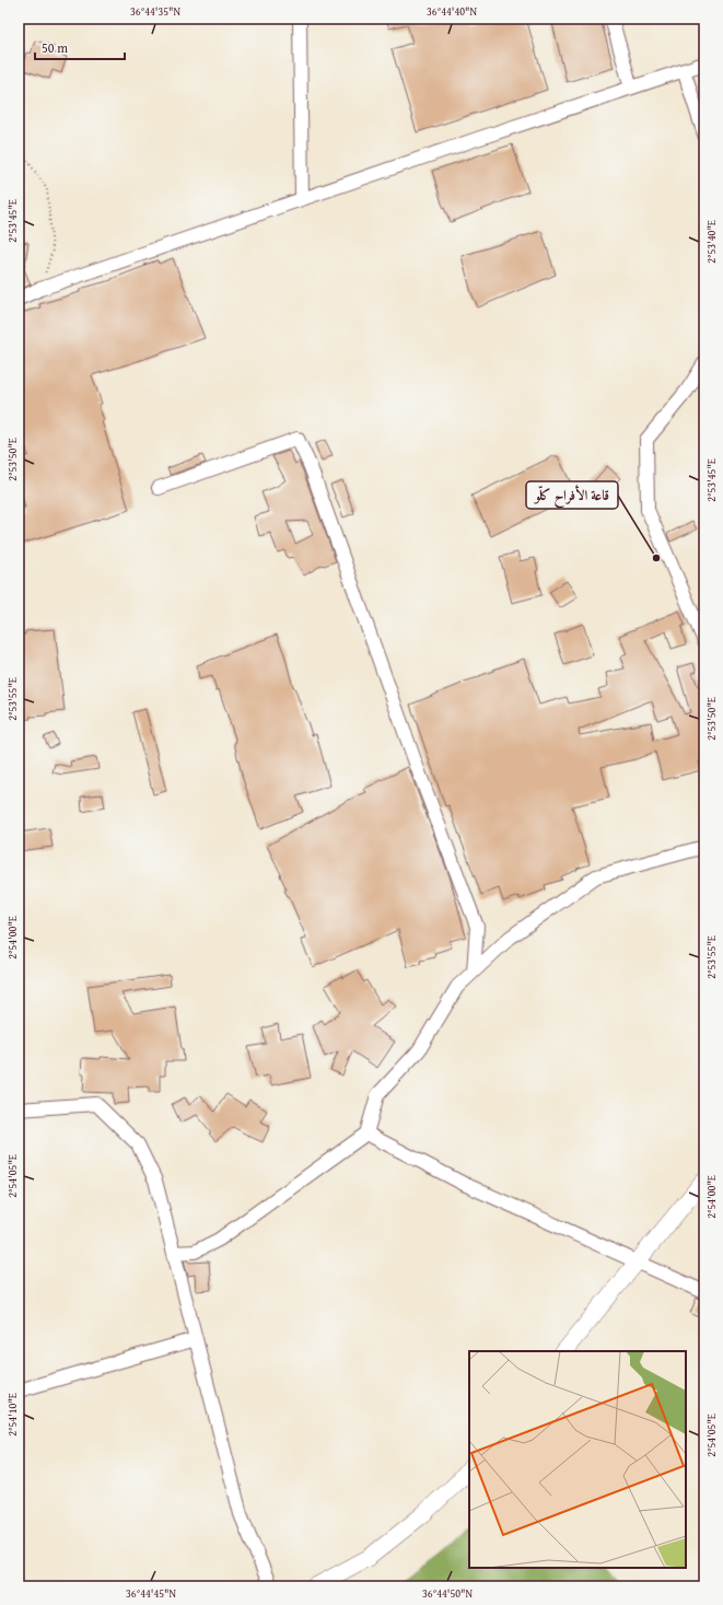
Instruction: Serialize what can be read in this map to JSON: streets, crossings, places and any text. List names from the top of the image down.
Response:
{
  "places": ["قاعة الأفراح كلّو"],
  "scale_bar": "50 m",
  "coordinates": [
    "36°44'35\"N",
    "36°44'40\"N",
    "2°53'45\"E",
    "2°53'40\"E",
    "2°53'50\"E",
    "2°53'55\"E",
    "2°54'00\"E",
    "2°54'05\"E",
    "2°54'10\"E",
    "36°44'45\"N",
    "36°44'50\"N"
  ]
}
